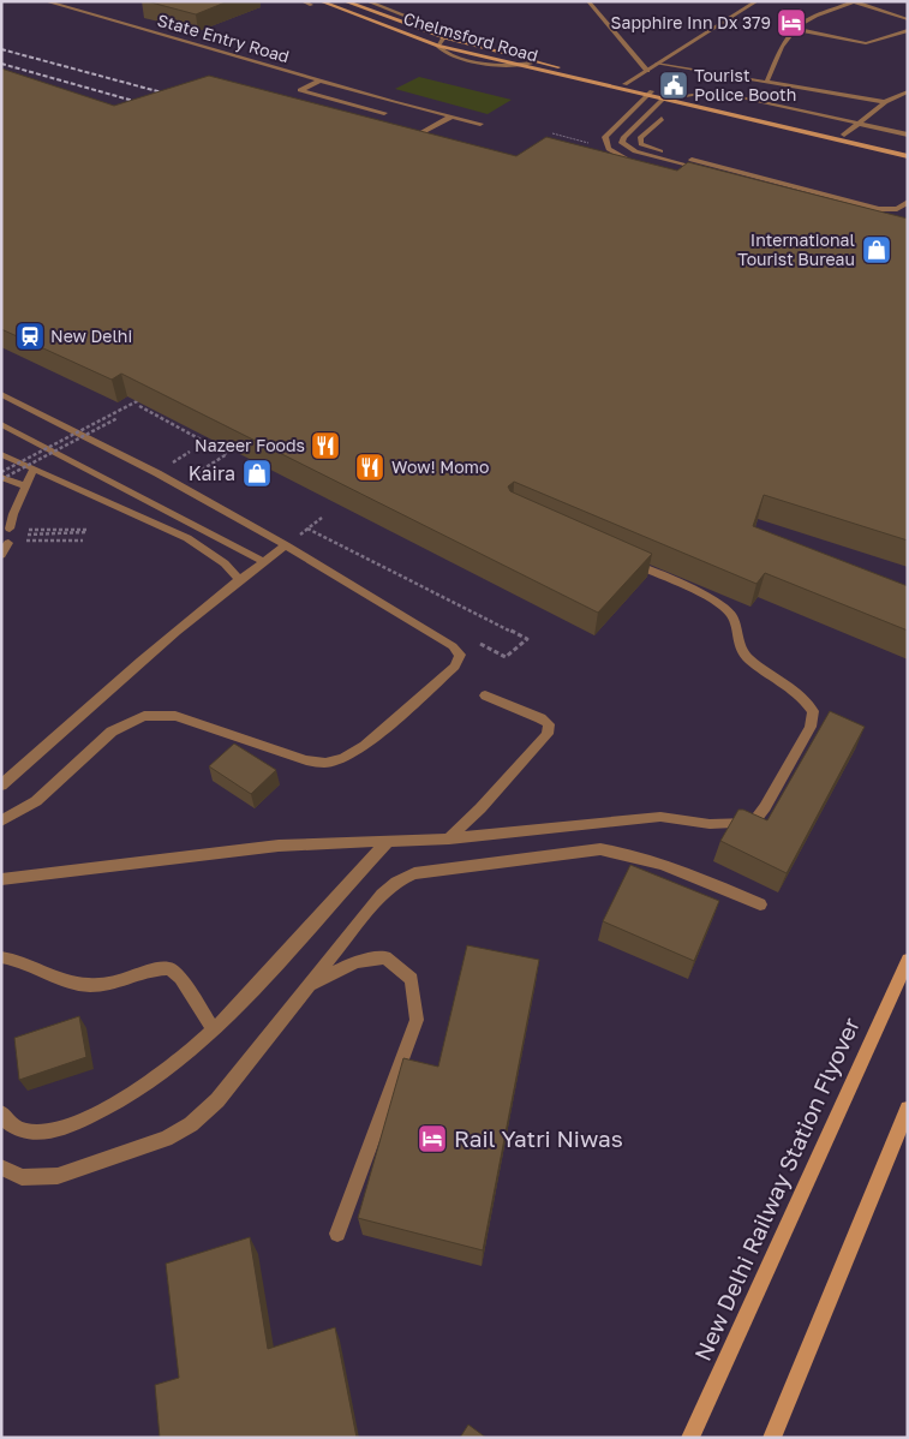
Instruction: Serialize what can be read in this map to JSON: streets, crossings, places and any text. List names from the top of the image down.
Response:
{
  "streets": {
    "main road": ["Chelmsford Road", "New Delhi Railway Station Flyover"],
    "street": ["State Entry Road"]
  },
  "places": {
    "hotel": ["Sapphire Inn Dx 379", "Rail Yatri Niwas"],
    "public building": ["Tourist Police Booth"],
    "shop": ["International Tourist Bureau", "Kaira"],
    "station": ["New Delhi"],
    "restaurant": ["Nazeer Foods", "Wow! Momo"]
  }
}
